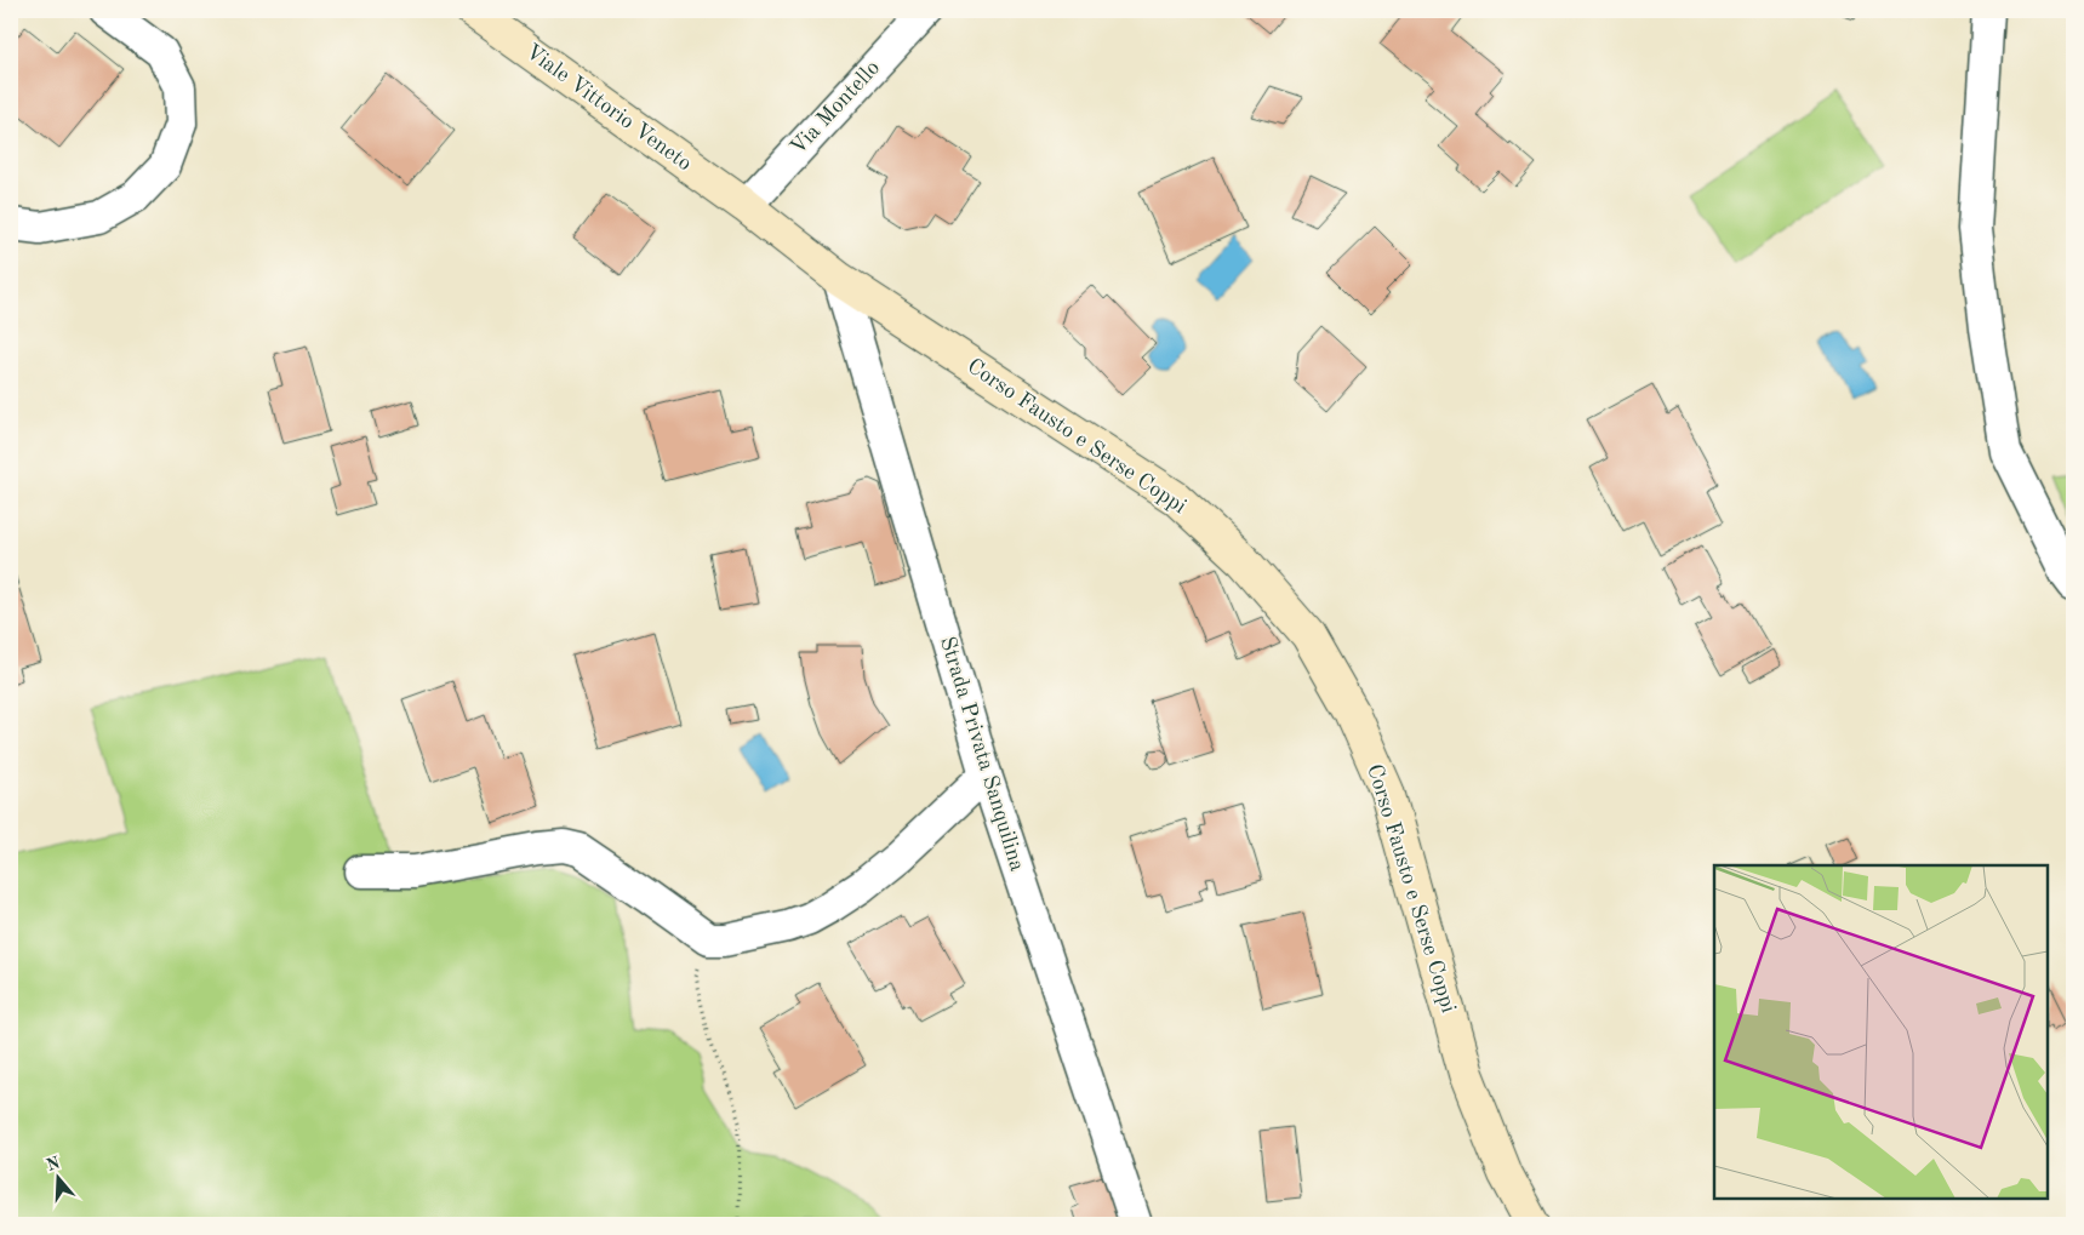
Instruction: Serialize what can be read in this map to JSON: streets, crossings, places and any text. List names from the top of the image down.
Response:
{
  "streets": {
    "street": [
      "Viale Vittorio Veneto",
      "Via Montello",
      "Corso Fausto e Serse Coppi",
      "Strada Privata Sanquilina"
    ]
  },
  "crossings": [
    ["Viale Vittorio Veneto", "Via Montello"],
    ["Viale Vittorio Veneto", "Corso Fausto e Serse Coppi"],
    ["Viale Vittorio Veneto", "Strada Privata Sanquilina"],
    ["Corso Fausto e Serse Coppi", "Strada Privata Sanquilina"]
  ],
  "north": "top"
}
